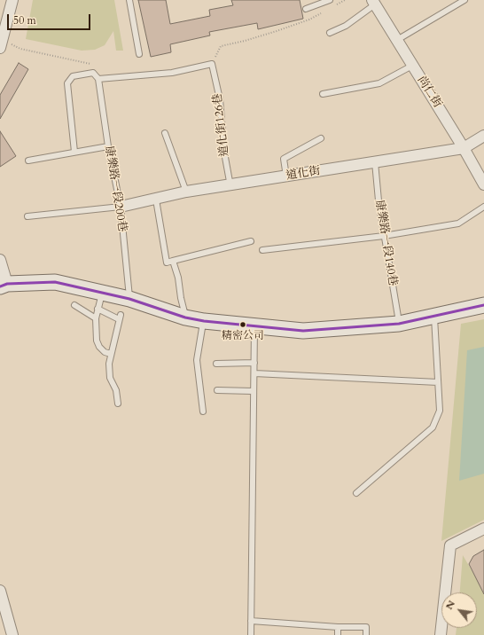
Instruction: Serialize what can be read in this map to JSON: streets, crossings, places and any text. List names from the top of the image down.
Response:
{
  "streets": {
    "street": ["尚仁街", "道化街"],
    "lane": ["道化街126巷", "康樂路一段200巷", "康樂路一段140巷"]
  },
  "crossings": [
    ["尚仁街", "道化街"],
    ["道化街126巷", "道化街"],
    ["道化街", "康樂路一段200巷"],
    ["道化街", "康樂路一段140巷"]
  ],
  "places": ["精密公司"],
  "scale_bar": "50 m",
  "north": "top left"
}
